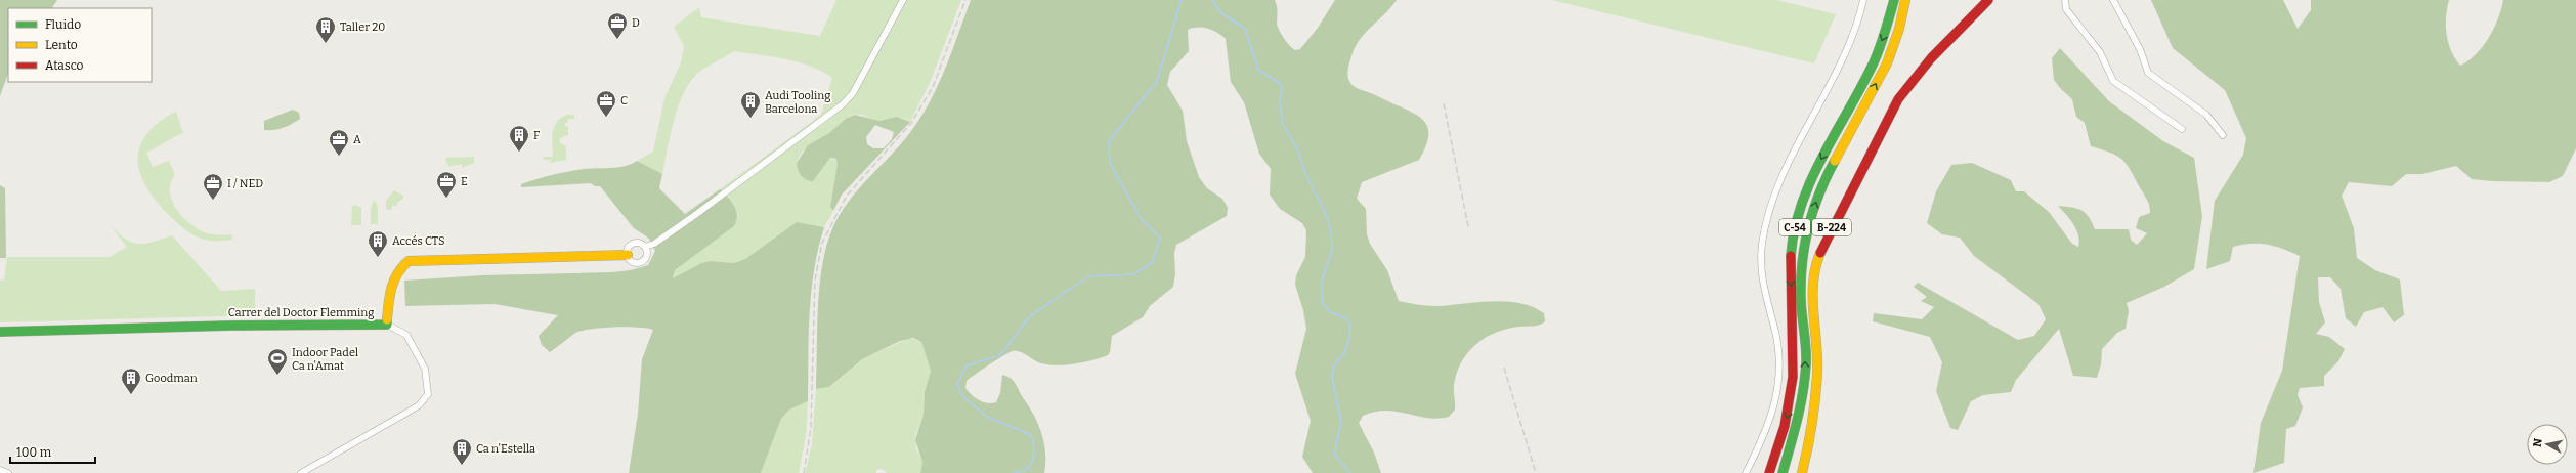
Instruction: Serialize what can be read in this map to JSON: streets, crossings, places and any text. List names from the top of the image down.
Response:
{
  "streets": {
    "main road": ["C-54", "B-224", "Carrer del Doctor Flemming"]
  },
  "places": {
    "office": [
      "D",
      "C",
      "A",
      "E",
      "I / NED"
    ],
    "building": [
      "Taller 20",
      "Audi Tooling Barcelona",
      "F",
      "Accés CTS",
      "Goodman",
      "Ca n'Estella"
    ],
    "sports": ["Indoor Padel Ca n'Amat"]
  },
  "legend": ["Fluido", "Lento", "Atasco"],
  "scale_bar": "100 m",
  "north": "left"
}
